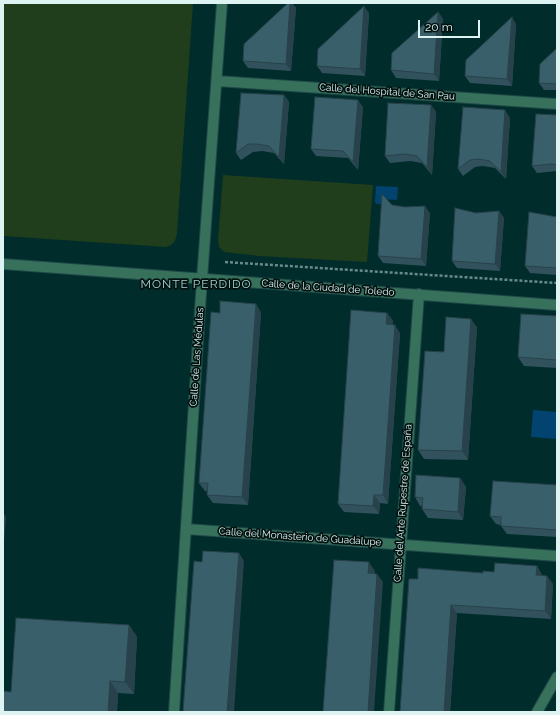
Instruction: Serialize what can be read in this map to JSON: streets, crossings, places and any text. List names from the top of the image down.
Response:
{
  "streets": {
    "street": [
      "Calle del Hospital de San Pau",
      "Calle de la Ciudad de Toledo",
      "Calle de Las Médulas",
      "Calle del Arte Rupestre de España",
      "Calle del Monasterio de Guadalupe"
    ]
  },
  "crossings": [
    ["Calle del Hospital de San Pau", "Calle de Las Médulas"],
    ["Calle de la Ciudad de Toledo", "Calle de Las Médulas"],
    ["Calle de la Ciudad de Toledo", "Calle del Arte Rupestre de España"],
    ["Calle de Las Médulas", "Calle del Monasterio de Guadalupe"],
    ["Calle del Arte Rupestre de España", "Calle del Monasterio de Guadalupe"]
  ],
  "districts": ["MONTE PERDIDO"],
  "scale_bar": "20 m"
}
